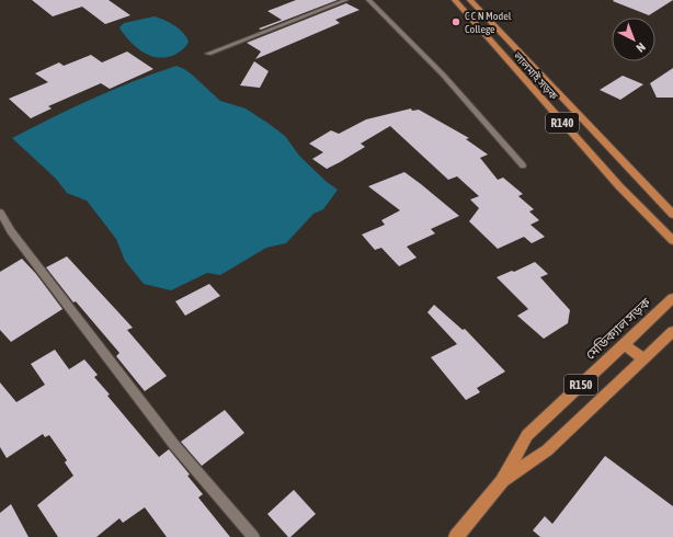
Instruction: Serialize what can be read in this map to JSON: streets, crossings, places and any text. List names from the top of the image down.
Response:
{
  "streets": {
    "main road": [
      "লালমাই সড়ক",
      "R140",
      "মেডিক্যাল সড়ক",
      "R150"
    ]
  },
  "places": ["C C N Model College"],
  "north": "bottom right"
}
